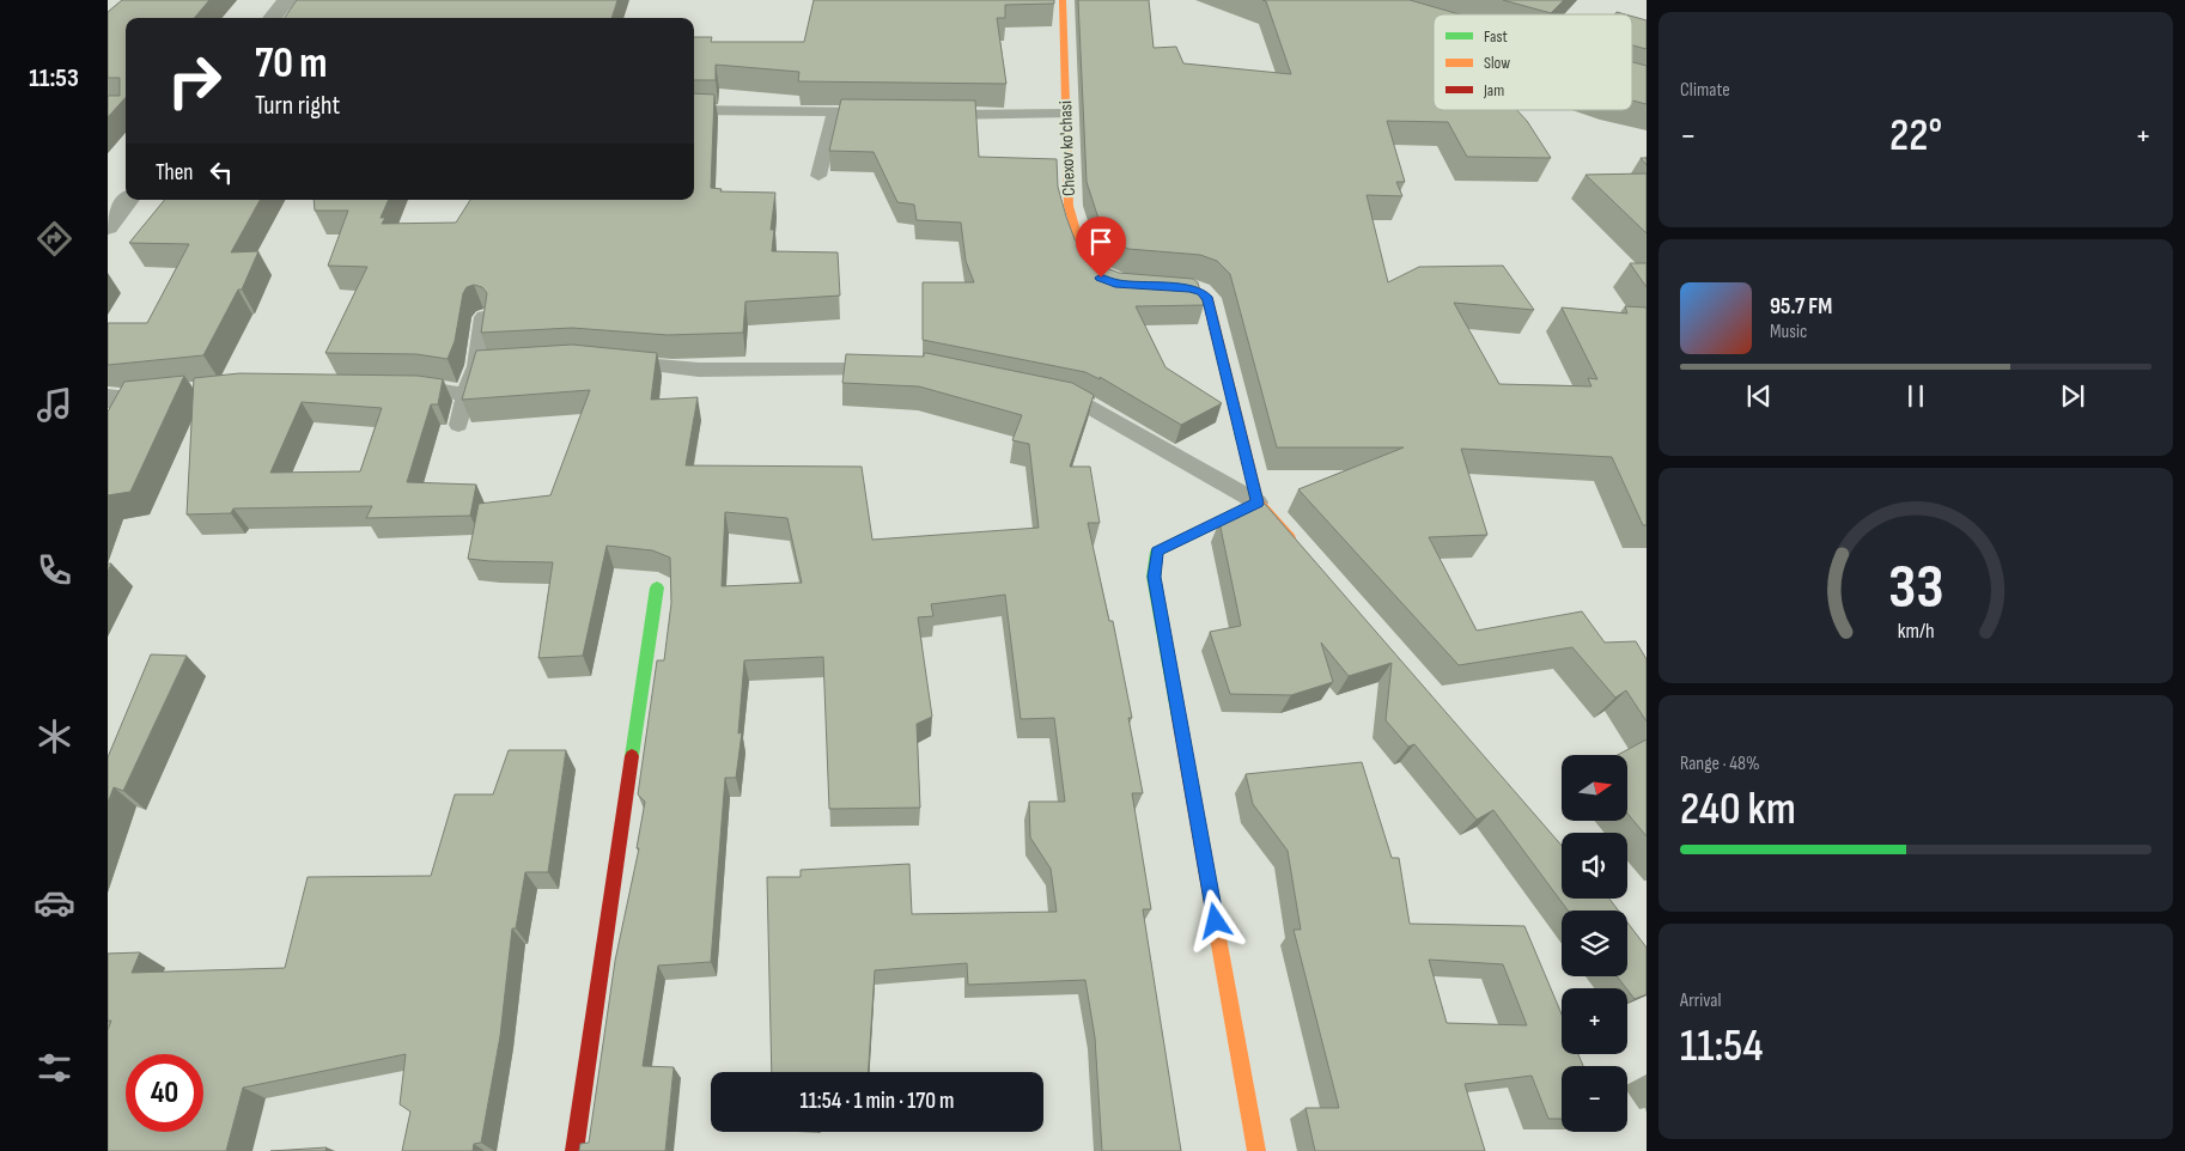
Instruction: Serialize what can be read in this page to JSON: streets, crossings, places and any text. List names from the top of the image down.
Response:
{
  "streets": {
    "street": ["Chexov ko'chasi"]
  },
  "legend": ["Fast", "Slow", "Jam"],
  "north": "right",
  "page": {
    "tabs": "11:53",
    "tile": [
      "Climate",
      ["Range · 48%", "240 km"],
      ["Arrival", "11:54"]
    ],
    "turn": ["70 m", "Turn right"],
    "heat": ["−", "22°", "+"],
    "then": "Then",
    "song": ["95.7 FM", "Music"],
    "map_buttons": ["+", "−"],
    "limit": "40",
    "trip": "11:54 · 1 min · 170 m",
    "gauge": ["33", "km/h"]
  }
}
